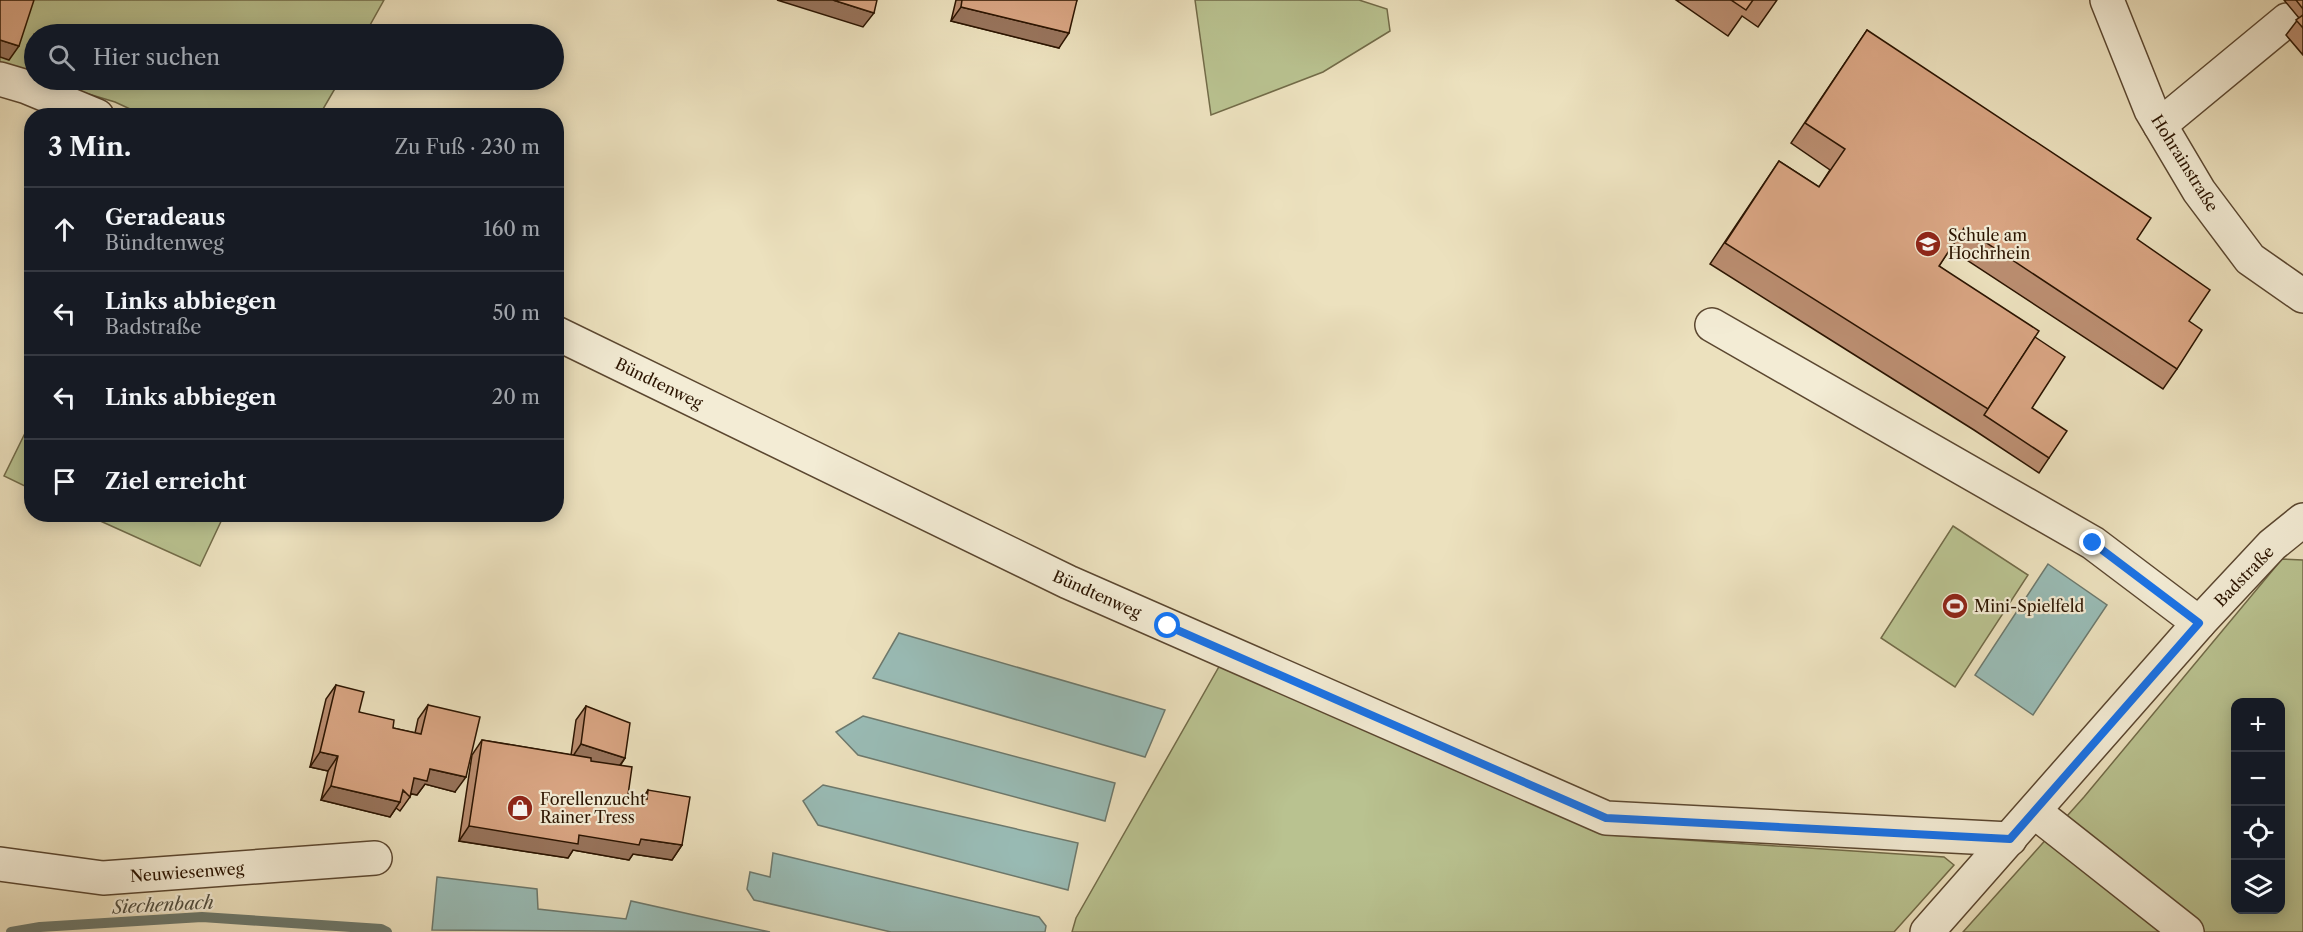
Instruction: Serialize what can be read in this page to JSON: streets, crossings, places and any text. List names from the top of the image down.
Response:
{
  "streets": {
    "street": [
      "Hohrainstraße",
      "Bündtenweg",
      "Badstraße",
      "Neuwiesenweg"
    ]
  },
  "crossings": [
    ["Bündtenweg", "Badstraße"]
  ],
  "water": ["Siechenbach"],
  "places": {
    "school or university": ["Schule am Hochrhein"],
    "sports": ["Mini-Spielfeld"],
    "shop": ["Forellenzucht Rainer Tress"]
  },
  "page": {
    "search": "Hier suchen",
    "heading": ["3 Min.", "Zu Fuß · 230 m"],
    "list": [
      ["Geradeaus", "Bündtenweg", "160 m"],
      ["Links abbiegen", "Badstraße", "50 m"],
      ["Links abbiegen", "20 m"],
      "Ziel erreicht"
    ],
    "map_buttons": ["+", "−"]
  }
}
